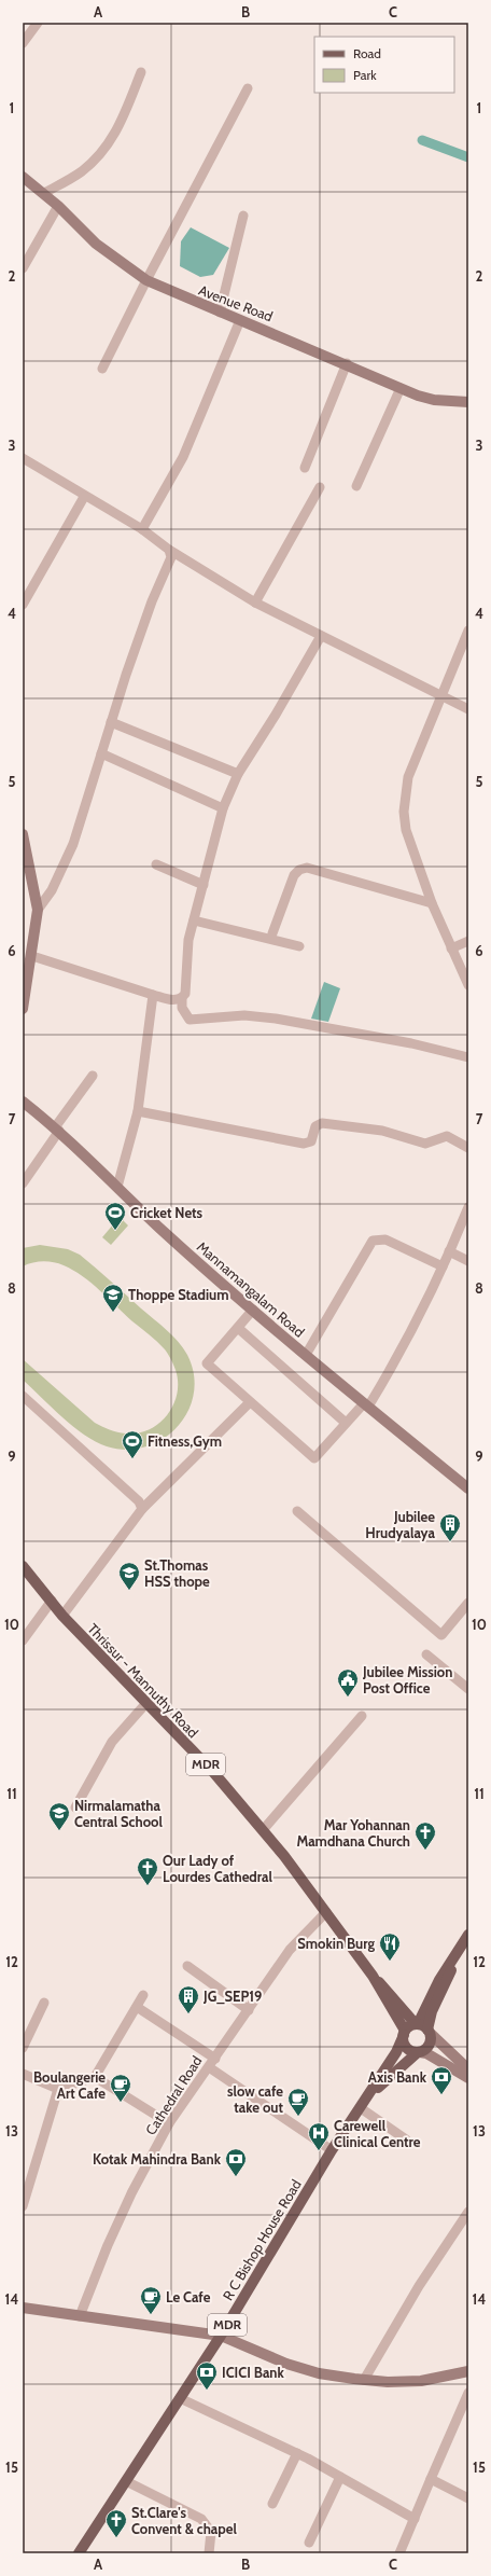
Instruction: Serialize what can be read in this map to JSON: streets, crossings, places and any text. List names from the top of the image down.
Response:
{
  "streets": {
    "main road": ["Thrissur - Mannuthy Road", "MDR", "R C Bishop House Road"],
    "street": ["Avenue Road", "Mannamangalam Road", "Cathedral Road"]
  },
  "crossings": [
    ["Thrissur - Mannuthy Road", "MDR"],
    ["Thrissur - Mannuthy Road", "Cathedral Road"],
    ["MDR", "R C Bishop House Road"]
  ],
  "places": {
    "sports": ["Cricket Nets", "Fitness,Gym"],
    "school or university": ["Thoppe Stadium", "St.Thomas HSS thope", "Nirmalamatha Central School"],
    "building": ["Jubilee Hrudyalaya", "JG_SEP19"],
    "public building": ["Jubilee Mission Post Office"],
    "church": ["Mar Yohannan Mamdhana Church", "Our Lady of Lourdes Cathedral", "St.Clare's Convent & chapel"],
    "restaurant": ["Smokin Burg"],
    "bank": ["Axis Bank", "Kotak Mahindra Bank", "ICICI Bank"],
    "cafe": ["Boulangerie Art Cafe", "slow cafe take out", "Le Cafe"],
    "hospital": ["Carewell Clinical Centre"]
  },
  "legend": ["Road", "Park"],
  "grid": {
    "columns": ["A", "B", "C"],
    "rows": [
      "1",
      "2",
      "3",
      "4",
      "5",
      "6",
      "7",
      "8",
      "9",
      "10",
      "11",
      "12",
      "13",
      "14",
      "15"
    ]
  }
}
